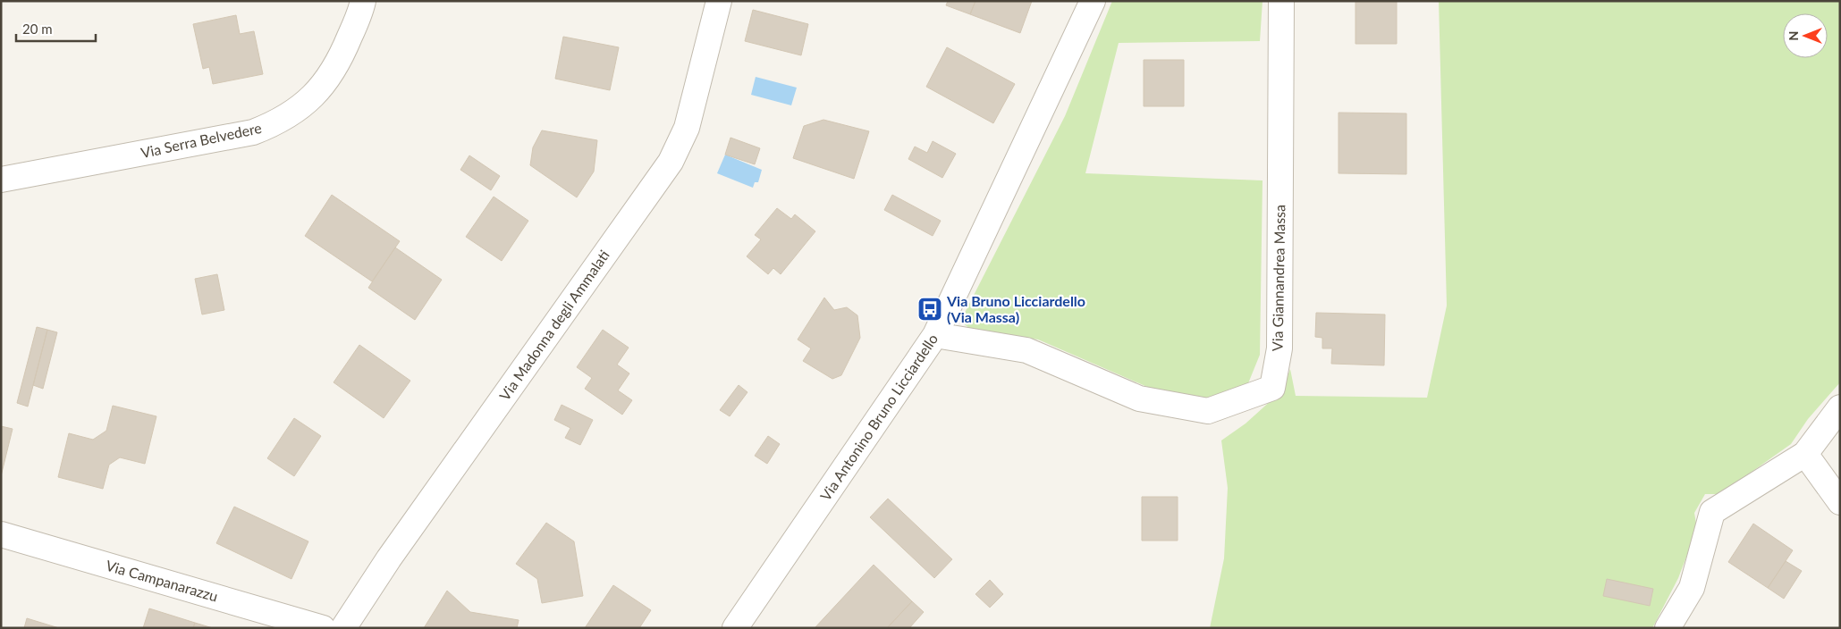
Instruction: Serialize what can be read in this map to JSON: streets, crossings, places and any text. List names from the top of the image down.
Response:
{
  "streets": {
    "street": [
      "Via Serra Belvedere",
      "Via Giannandrea Massa",
      "Via Madonna degli Ammalati",
      "Via Antonino Bruno Licciardello",
      "Via Campanarazzu"
    ]
  },
  "crossings": [
    ["Via Giannandrea Massa", "Via Antonino Bruno Licciardello"]
  ],
  "places": {
    "bus stop": ["Via Bruno Licciardello (Via Massa)"]
  },
  "scale_bar": "20 m",
  "north": "left"
}
